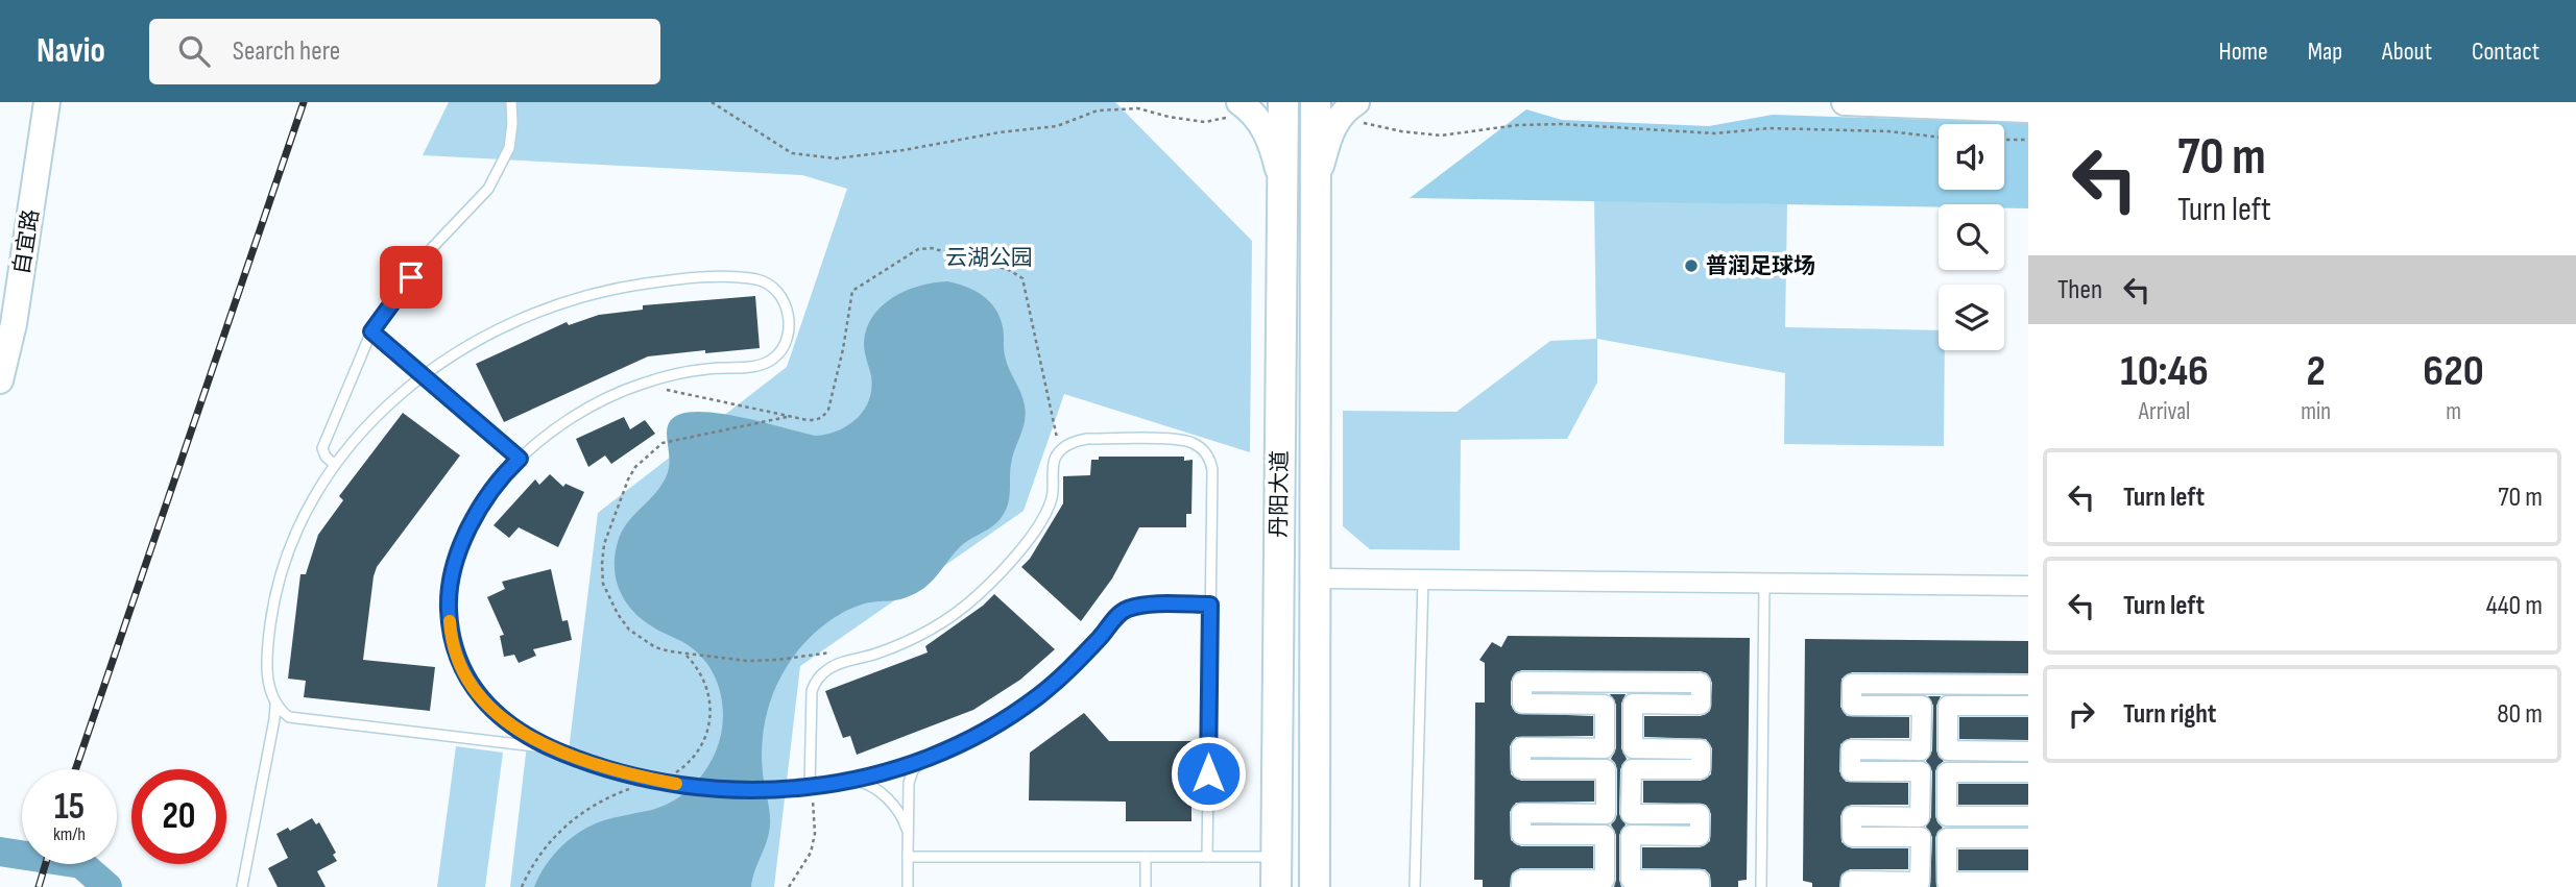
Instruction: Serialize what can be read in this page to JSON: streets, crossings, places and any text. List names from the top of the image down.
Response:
{
  "streets": {
    "main road": ["丹阳大道"],
    "street": ["自宜路"]
  },
  "parks": ["云湖公园"],
  "places": ["普润足球场"],
  "page": {
    "header": "Navio",
    "search": "Search here",
    "nav": [
      "Home",
      "Map",
      "About",
      "Contact"
    ],
    "turn": ["70 m", "Turn left"],
    "then": "Then",
    "eta": [
      "10:46",
      "Arrival",
      "2",
      "min",
      "620",
      "m"
    ],
    "list": [
      {
        "name": "Turn left",
        "value": "70 m"
      },
      {
        "name": "Turn left",
        "value": "440 m"
      },
      {
        "name": "Turn right",
        "value": "80 m"
      }
    ],
    "speed": "15 km/h",
    "limit": "20"
  }
}
